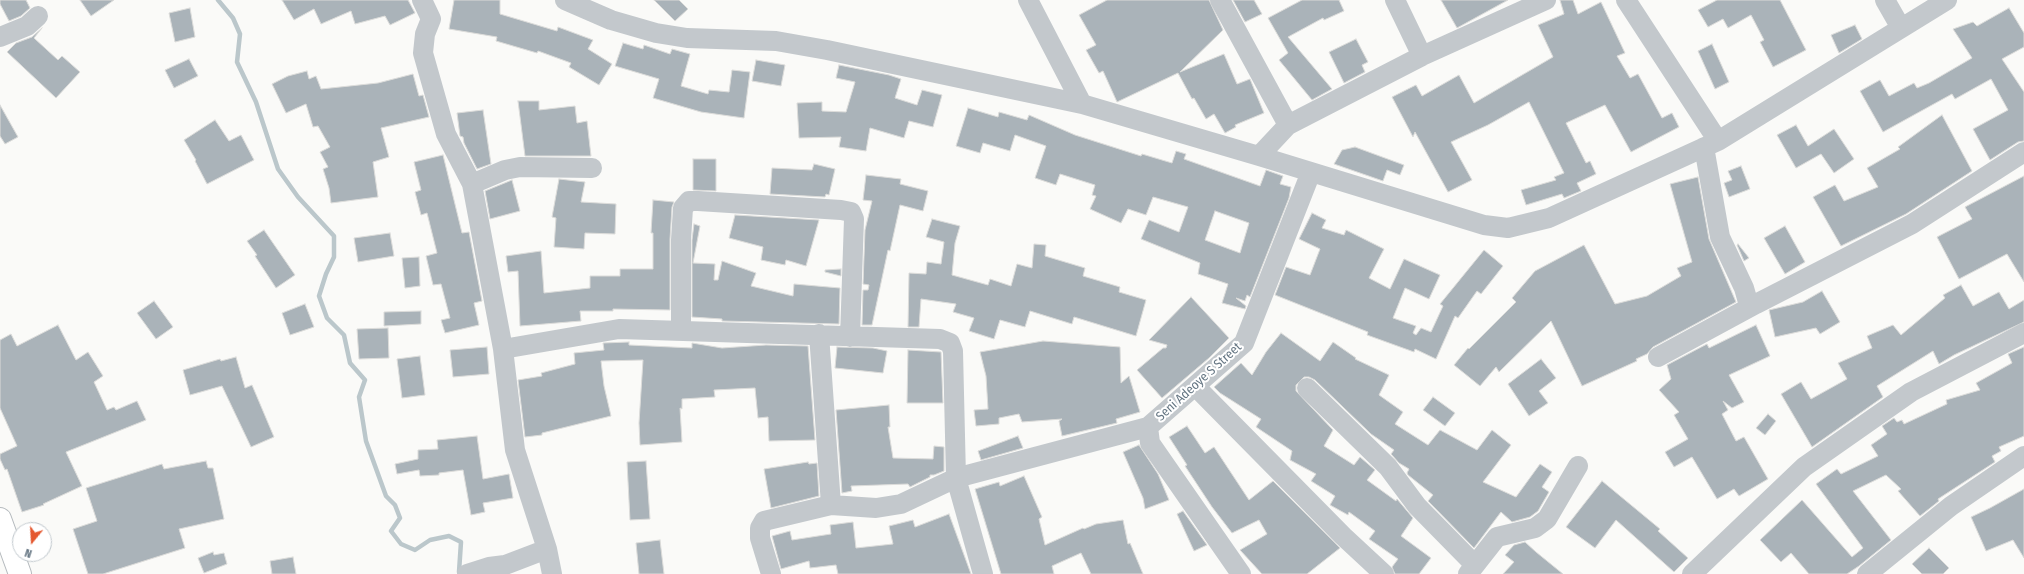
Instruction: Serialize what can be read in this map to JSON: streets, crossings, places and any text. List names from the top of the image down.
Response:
{
  "streets": {
    "street": ["Seni Adeoye S Street"]
  },
  "north": "bottom"
}
